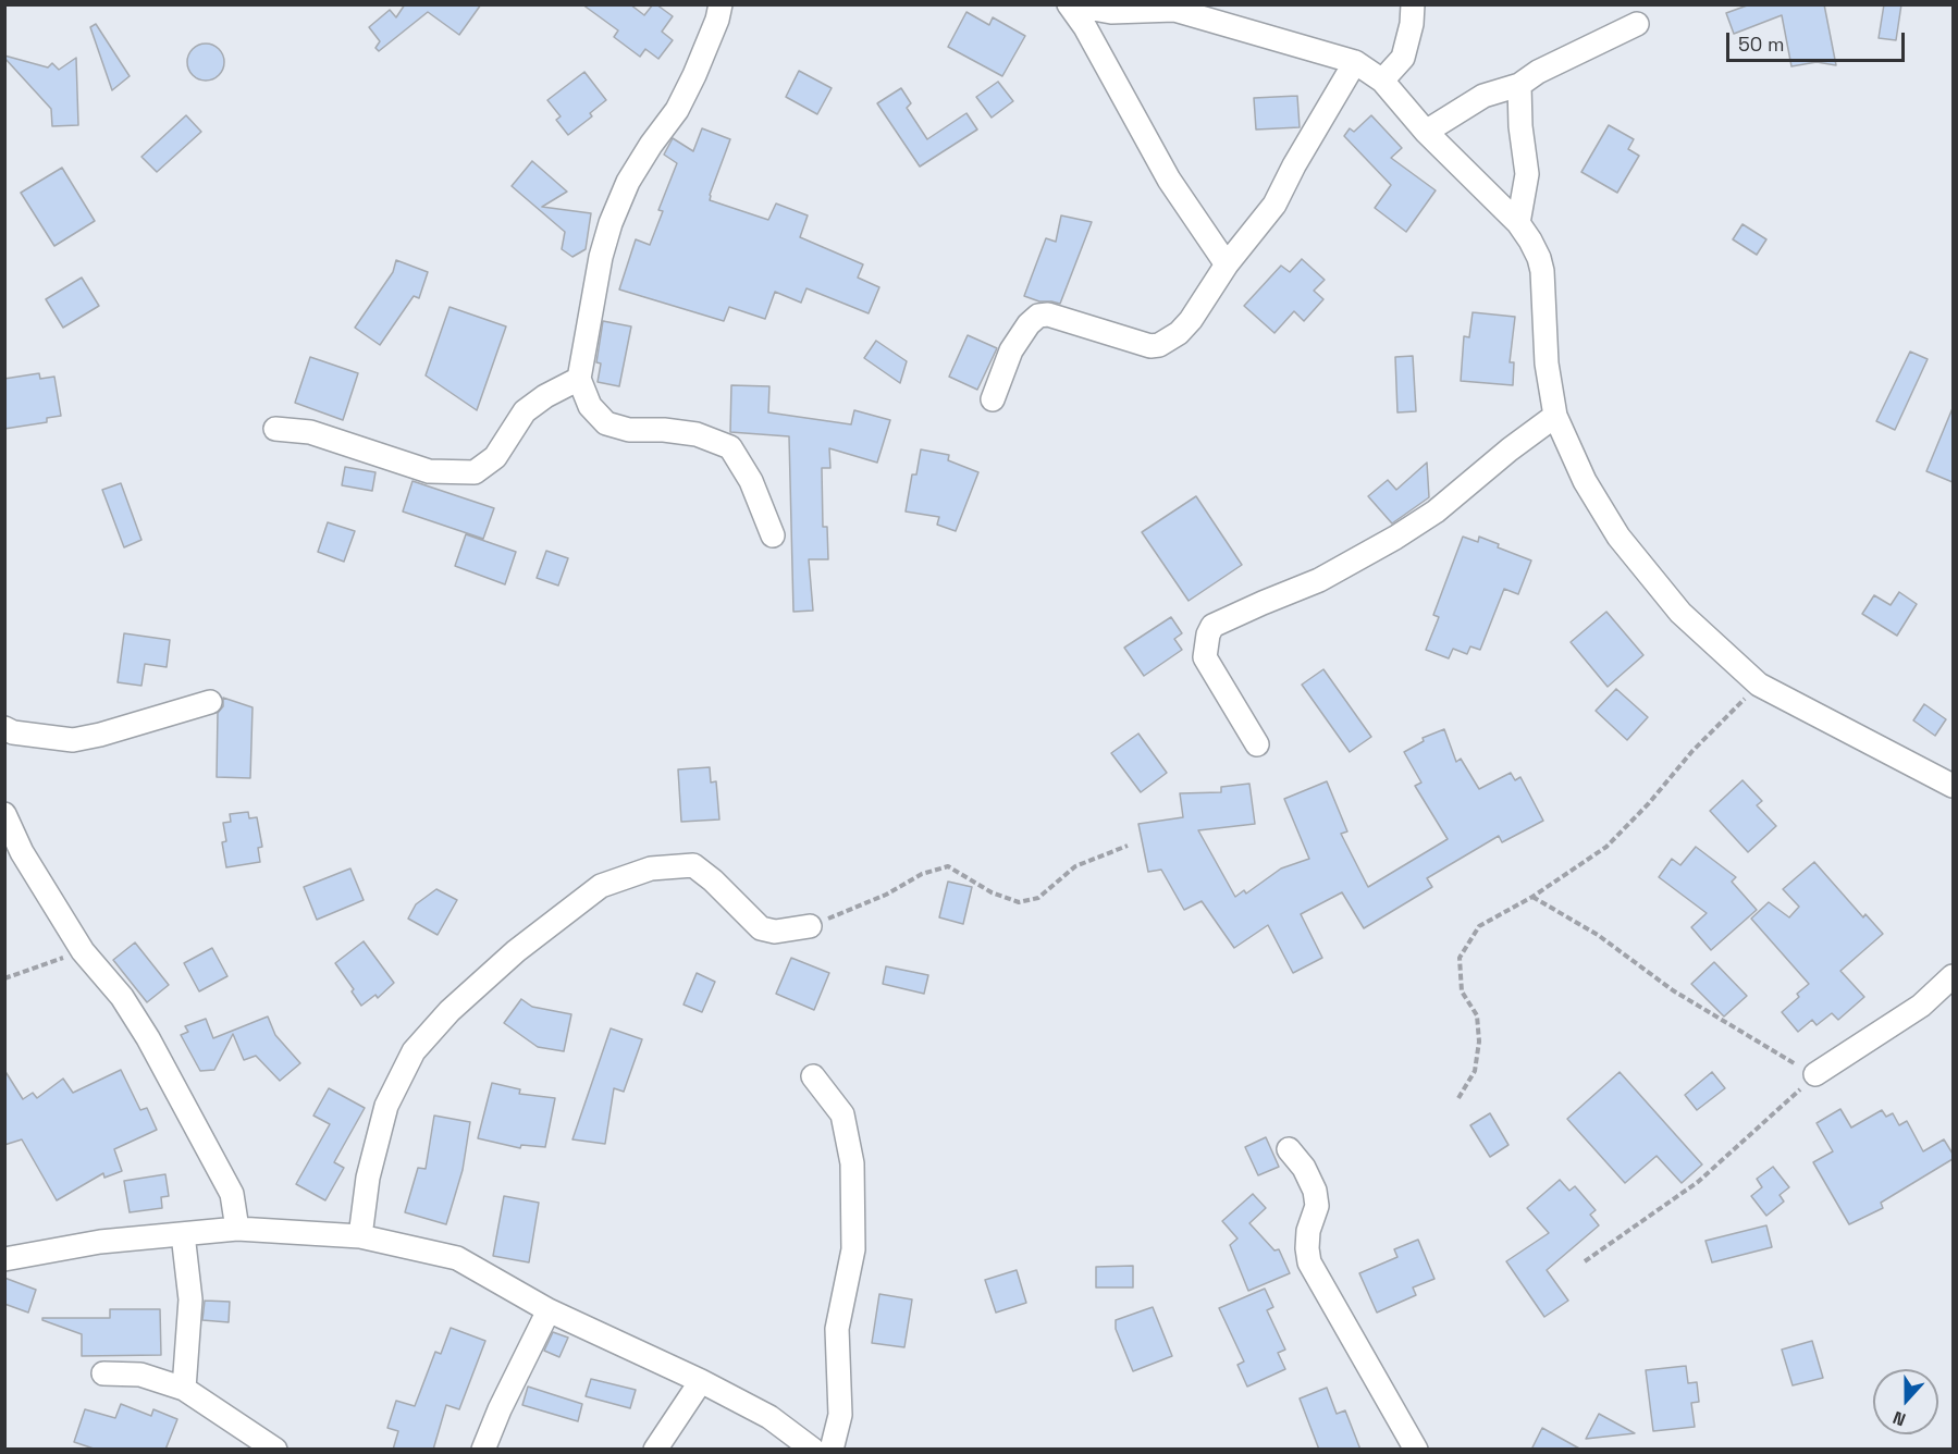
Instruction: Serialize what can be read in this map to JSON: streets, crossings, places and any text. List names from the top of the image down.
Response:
{
  "scale_bar": "50 m",
  "north": "bottom"
}
